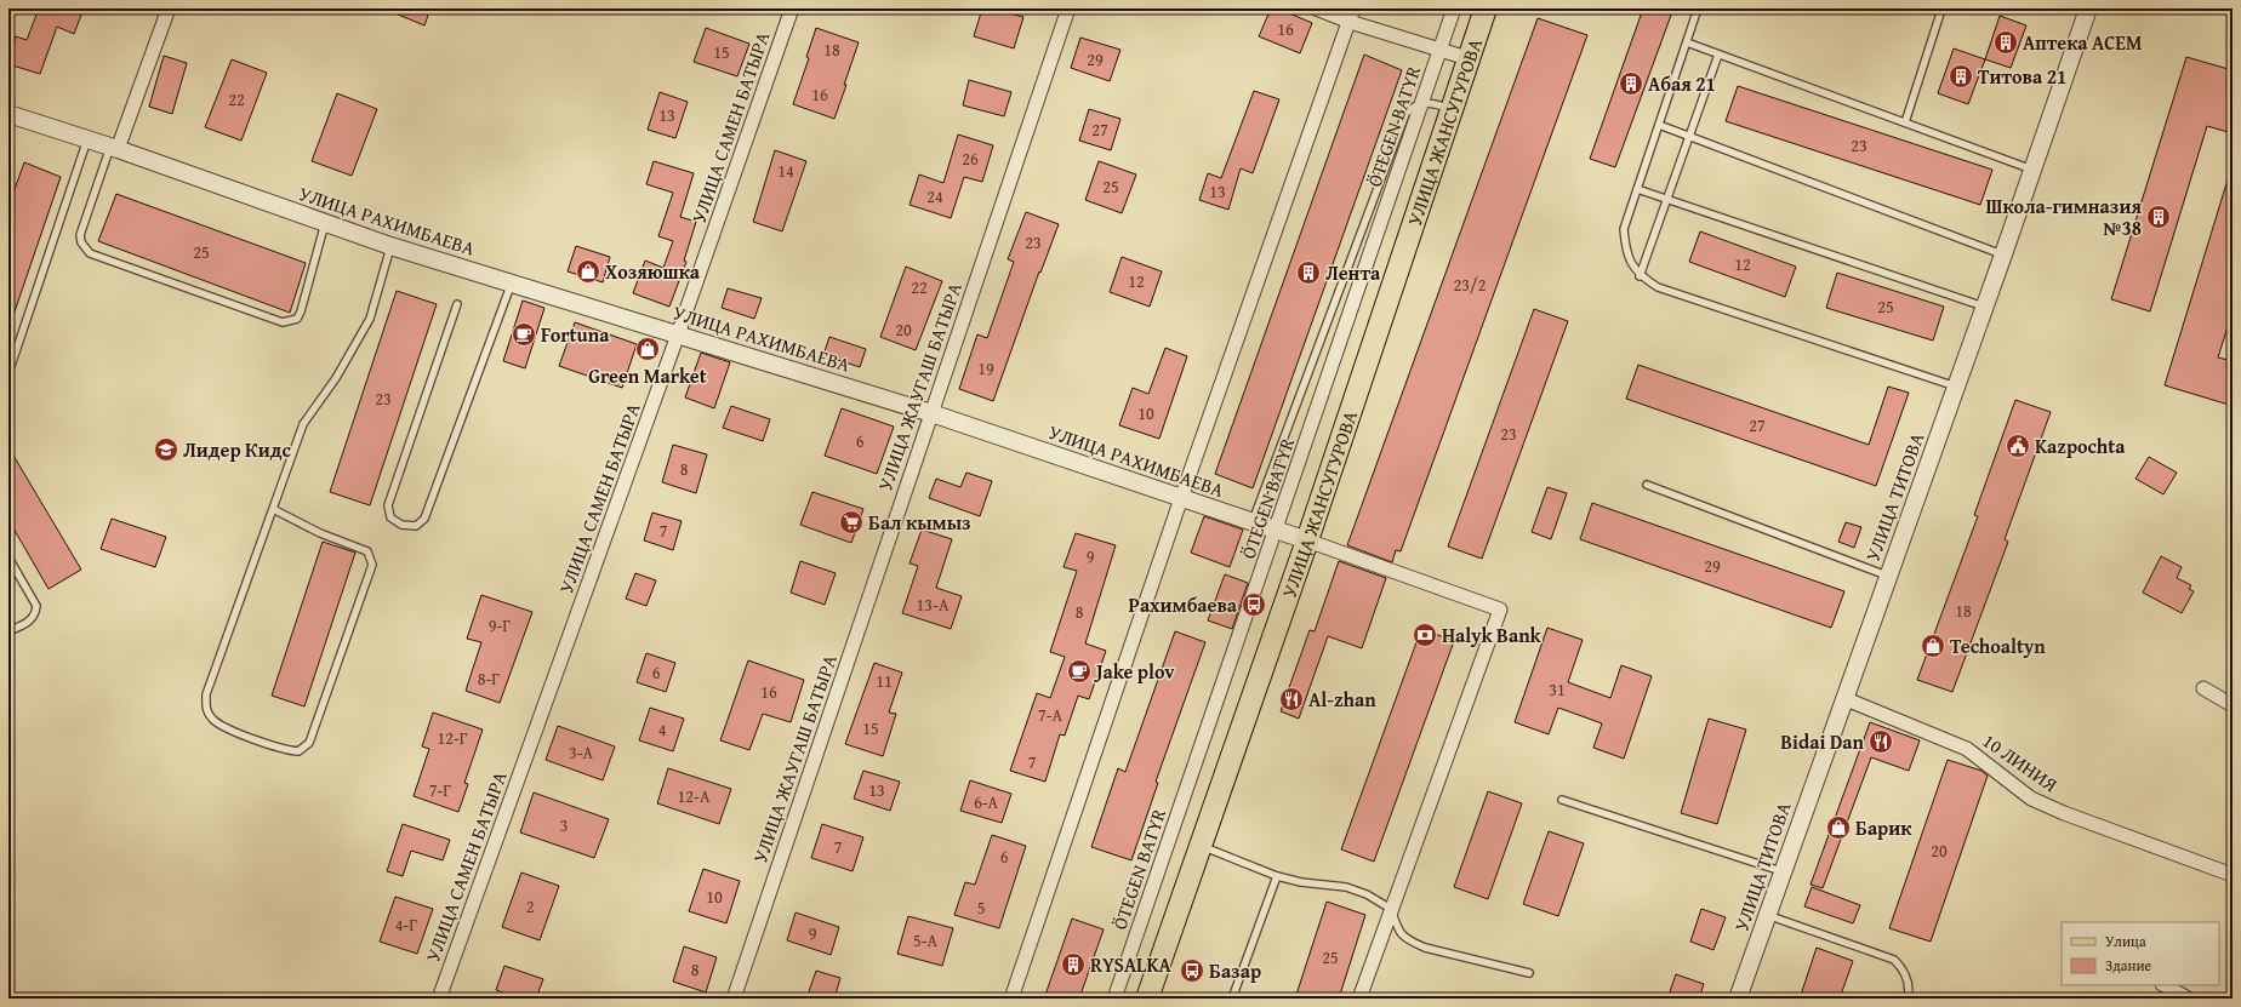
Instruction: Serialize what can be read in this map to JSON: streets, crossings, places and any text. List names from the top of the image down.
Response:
{
  "streets": {
    "main road": ["УЛИЦА ЖАНСУГУРОВА"],
    "street": [
      "ÖTEGEN BATYR",
      "УЛИЦА САМЕН БАТЫРА",
      "УЛИЦА РАХИМБАЕВА",
      "УЛИЦА ЖАУГАШ БАТЫРА",
      "УЛИЦА ТИТОВА",
      "10 ЛИНИЯ"
    ]
  },
  "crossings": [
    ["УЛИЦА САМЕН БАТЫРА", "УЛИЦА РАХИМБАЕВА"],
    ["УЛИЦА ЖАНСУГУРОВА", "УЛИЦА РАХИМБАЕВА"],
    ["УЛИЦА РАХИМБАЕВА", "УЛИЦА ЖАУГАШ БАТЫРА"],
    ["УЛИЦА ТИТОВА", "10 ЛИНИЯ"]
  ],
  "places": {
    "building": [
      "Аптека АСЕМ",
      "Титова 21",
      "Абая 21",
      "Школа-гимназия №38",
      "Лента",
      "RYSALKA"
    ],
    "shop": [
      "Хозяюшка",
      "Green Market",
      "Techoaltyn",
      "Барик"
    ],
    "cafe": ["Fortuna", "Jake plov"],
    "public building": ["Kazpochta"],
    "school or university": ["Лидер Кидс"],
    "supermarket": ["Бал кымыз"],
    "bus stop": ["Рахимбаева", "Базар"],
    "bank": ["Halyk Bank"],
    "restaurant": ["Al-zhan", "Bidai Dan"]
  },
  "house_numbers": [
    "16",
    "18",
    "15",
    "29",
    "16",
    "22",
    "13",
    "27",
    "23",
    "26",
    "14",
    "25",
    "13",
    "24",
    "23",
    "25",
    "12",
    "12",
    "23/2",
    "22",
    "25",
    "20",
    "19",
    "23",
    "10",
    "27",
    "23",
    "6",
    "8",
    "7",
    "9",
    "29",
    "13-А",
    "18",
    "8",
    "9-Г",
    "6",
    "8-Г",
    "11",
    "31",
    "16",
    "7-А",
    "15",
    "4",
    "12-Г",
    "3-А",
    "7",
    "7-Г",
    "13",
    "12-А",
    "6-А",
    "3",
    "7",
    "20",
    "6",
    "10",
    "2",
    "5",
    "4-Г",
    "9",
    "5-А",
    "25",
    "8"
  ],
  "legend": ["Улица", "Здание"]
}
